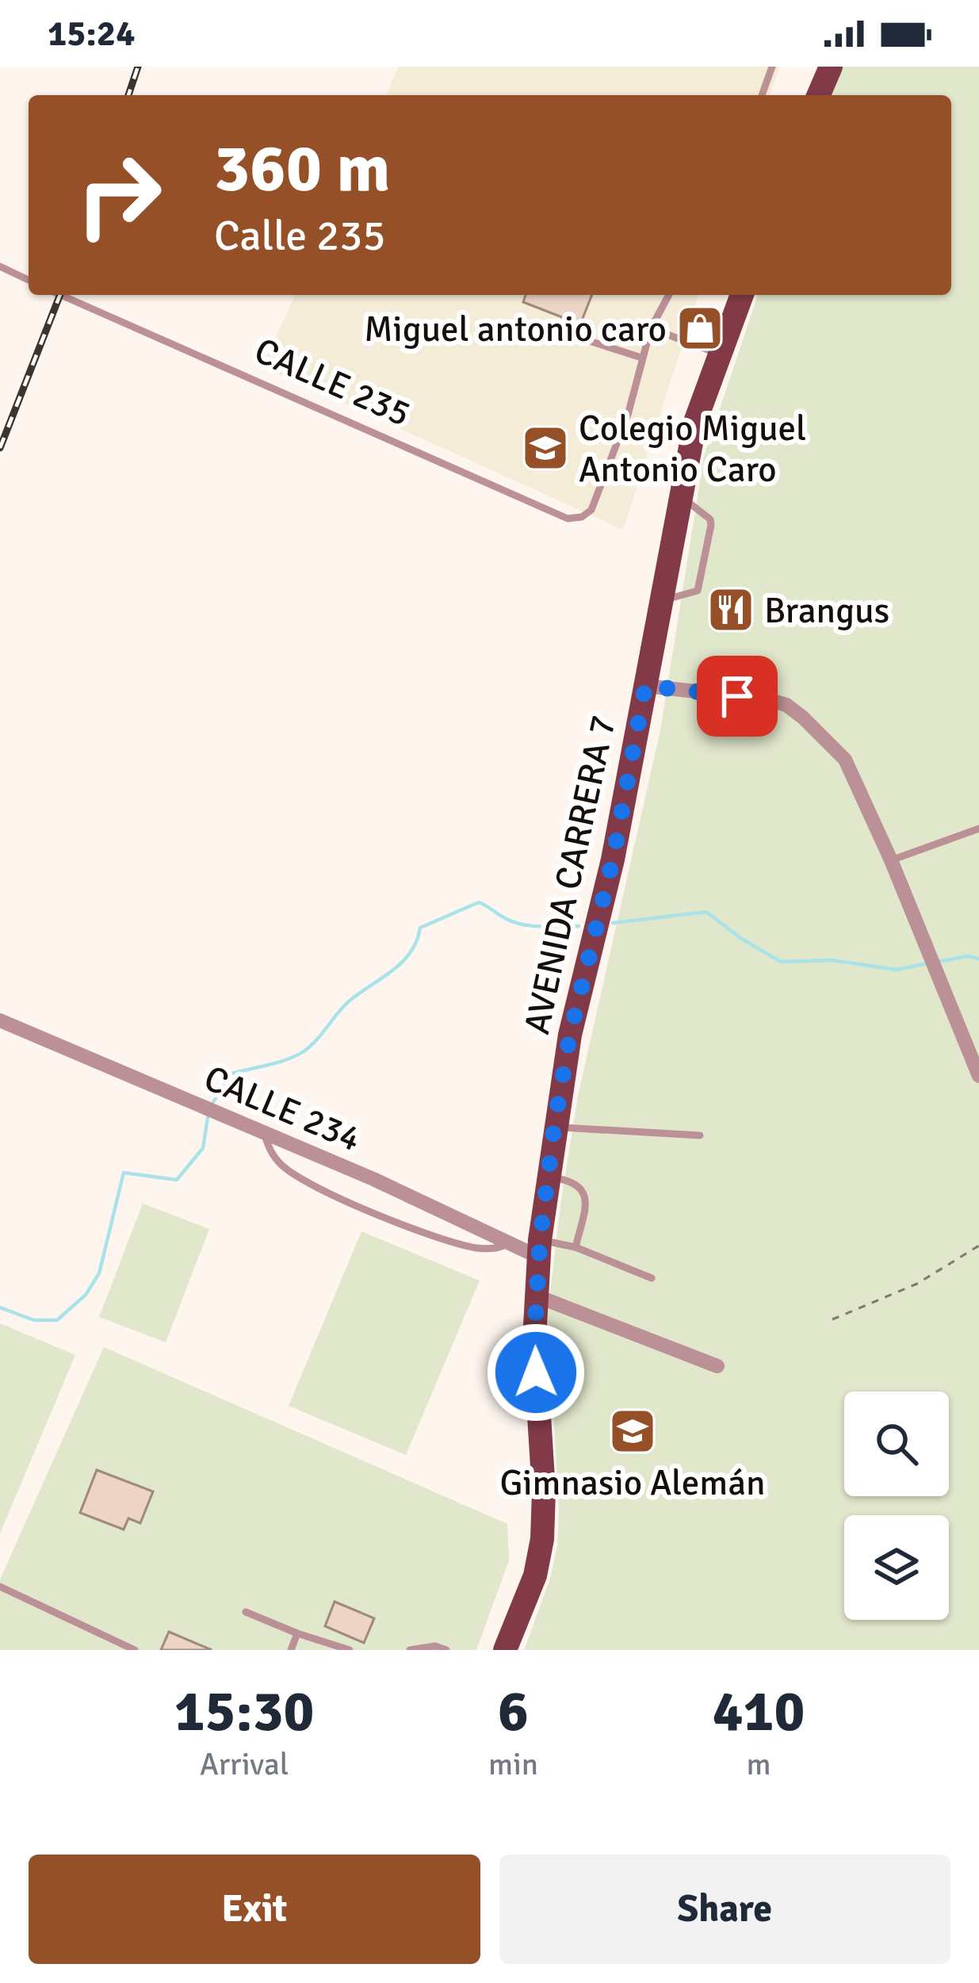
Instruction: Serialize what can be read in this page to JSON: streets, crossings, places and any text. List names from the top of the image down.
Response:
{
  "streets": {
    "main road": ["AVENIDA CARRERA 7"],
    "street": ["CALLE 234"],
    "lane": ["CALLE 235"]
  },
  "crossings": [
    ["AVENIDA CARRERA 7", "CALLE 234"]
  ],
  "places": {
    "shop": ["Miguel antonio caro"],
    "school or university": ["Colegio Miguel Antonio Caro", "Gimnasio Alemán"],
    "restaurant": ["Brangus"]
  },
  "page": {
    "status": "15:24",
    "turn": ["360 m", "Calle 235"],
    "eta": [
      "15:30",
      "Arrival",
      "6",
      "min",
      "410",
      "m"
    ],
    "buttons": ["Exit", "Share"]
  }
}
